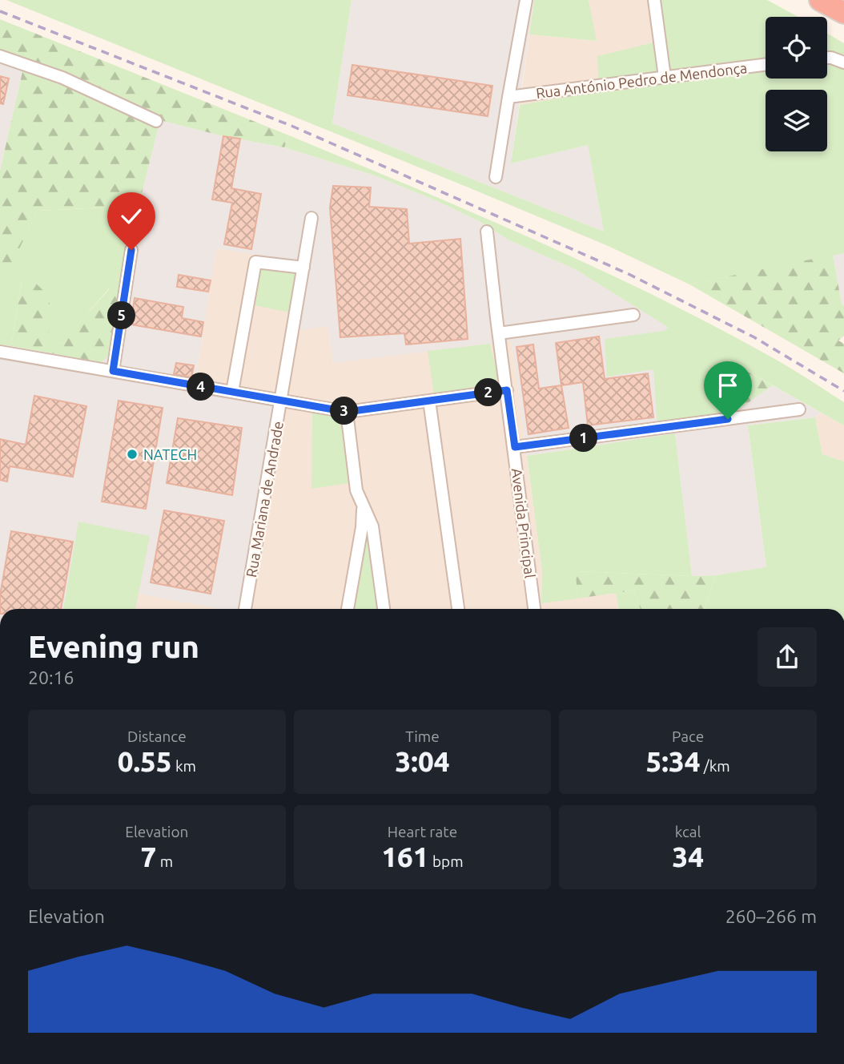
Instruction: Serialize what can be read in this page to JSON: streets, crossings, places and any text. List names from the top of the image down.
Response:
{
  "streets": {
    "street": ["Rua António Pedro de Mendonça", "Rua Mariana de Andrade", "Avenida Principal"]
  },
  "places": ["NATECH"],
  "page": {
    "pins": [
      "5",
      "4",
      "2",
      "3",
      "1"
    ],
    "heading": ["Evening run", "20:16"],
    "stats": [
      ["Distance", "0.55 km"],
      ["Time", "3:04"],
      ["Pace", "5:34 /km"],
      ["Elevation", "7 m"],
      ["Heart rate", "161 bpm"],
      ["kcal", "34"]
    ],
    "chart": ["Elevation", "260–266 m"]
  }
}
